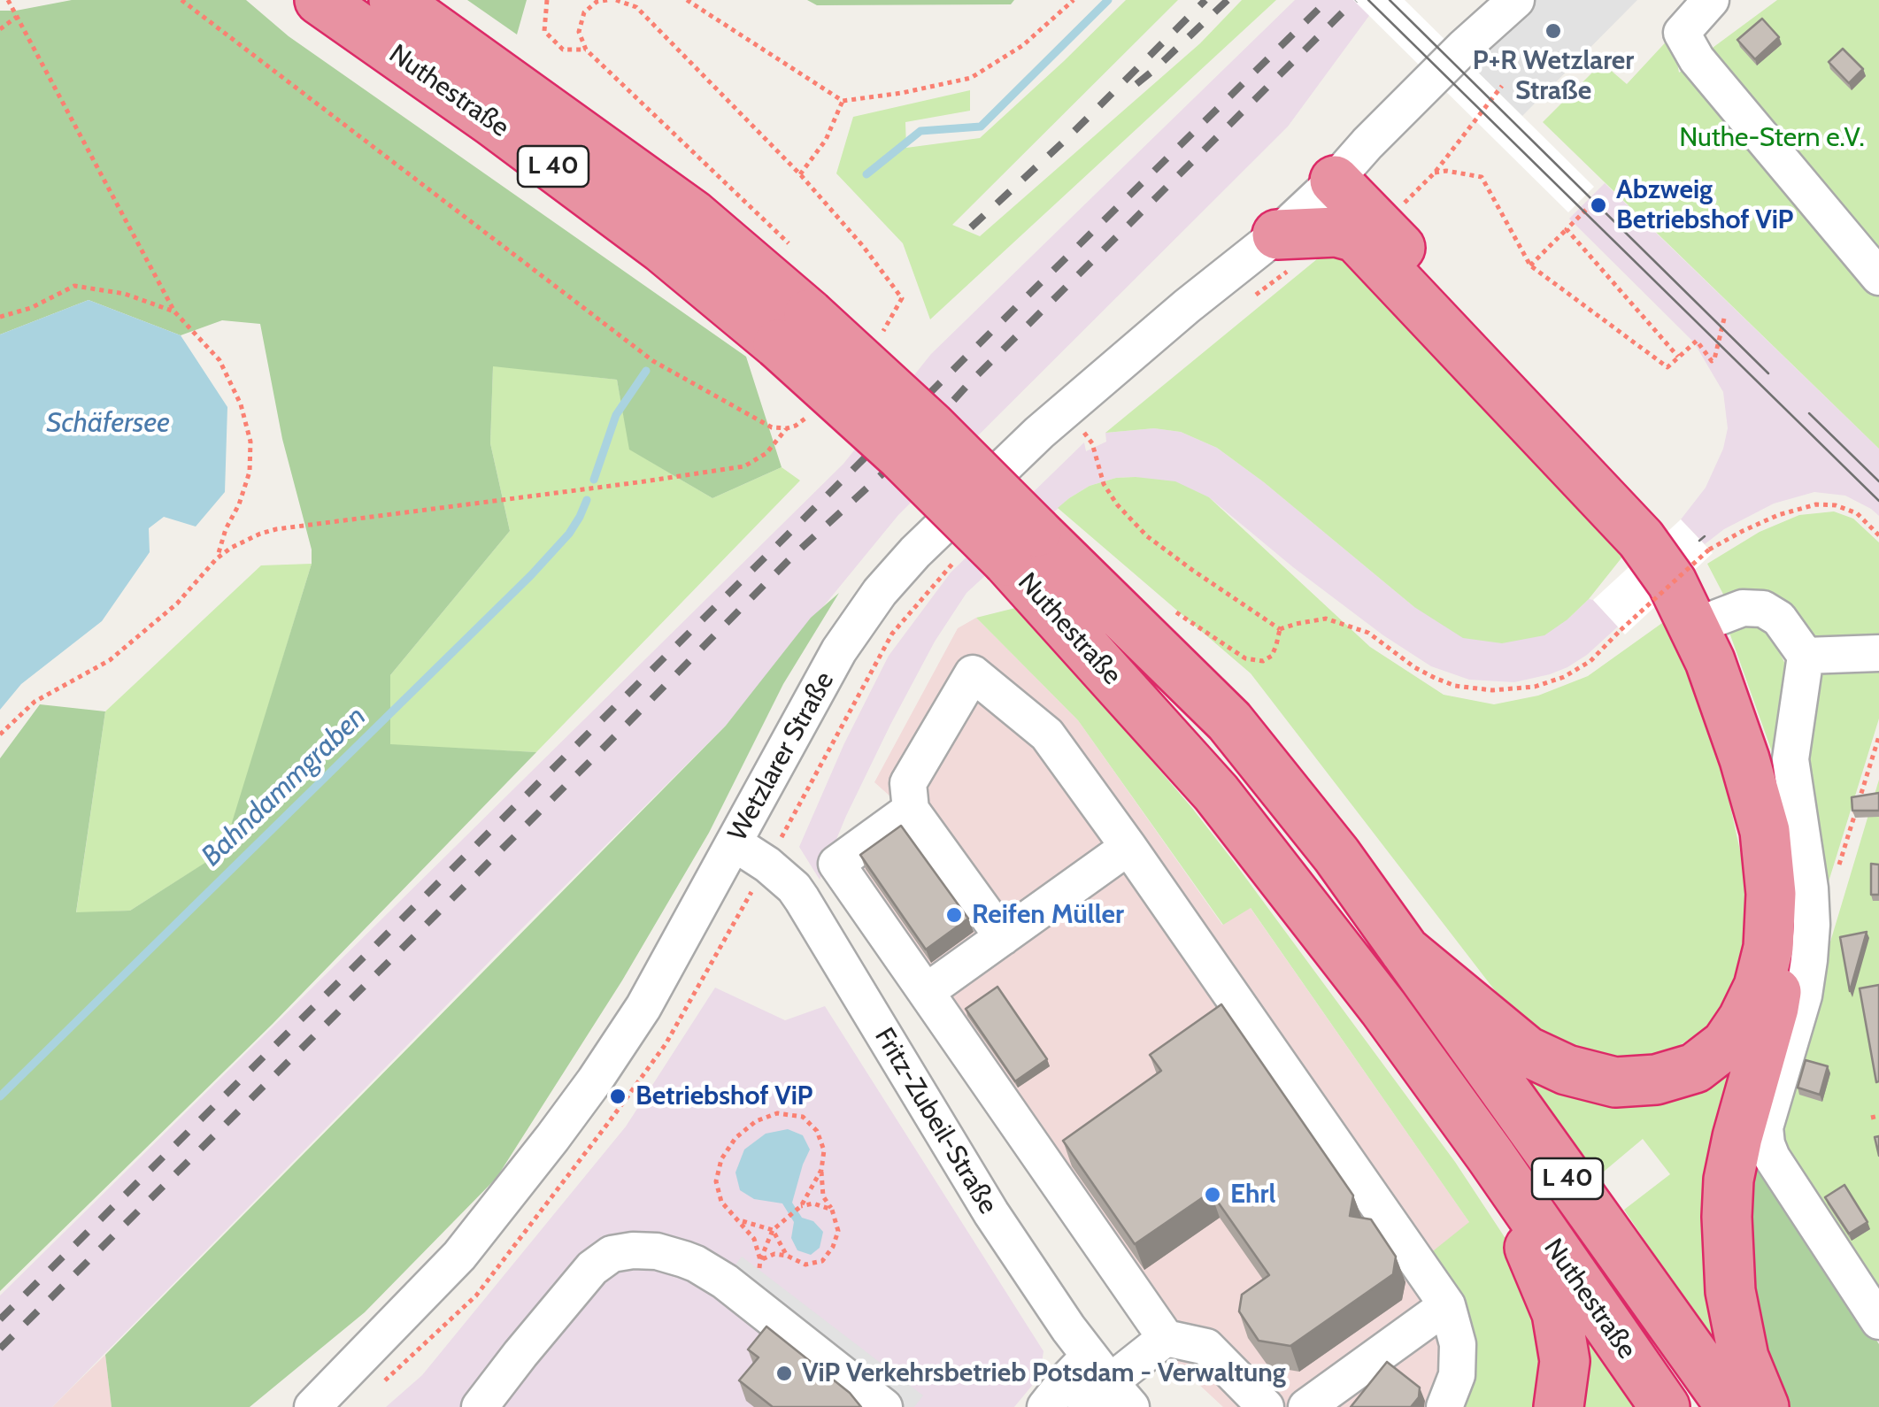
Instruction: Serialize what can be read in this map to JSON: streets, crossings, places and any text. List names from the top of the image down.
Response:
{
  "streets": {
    "highway": ["Nuthestraße", "L 40"],
    "street": ["Wetzlarer Straße", "Fritz-Zubeil-Straße"]
  },
  "crossings": [
    ["Wetzlarer Straße", "Fritz-Zubeil-Straße"]
  ],
  "water": ["Schäfersee", "Bahndammgraben"],
  "parks": ["Nuthe-Stern e.V."],
  "places": [
    "P+R Wetzlarer Straße",
    "Abzweig Betriebshof ViP",
    "Reifen Müller",
    "Betriebshof ViP",
    "Ehrl",
    "ViP Verkehrsbetrieb Potsdam - Verwaltung"
  ]
}
